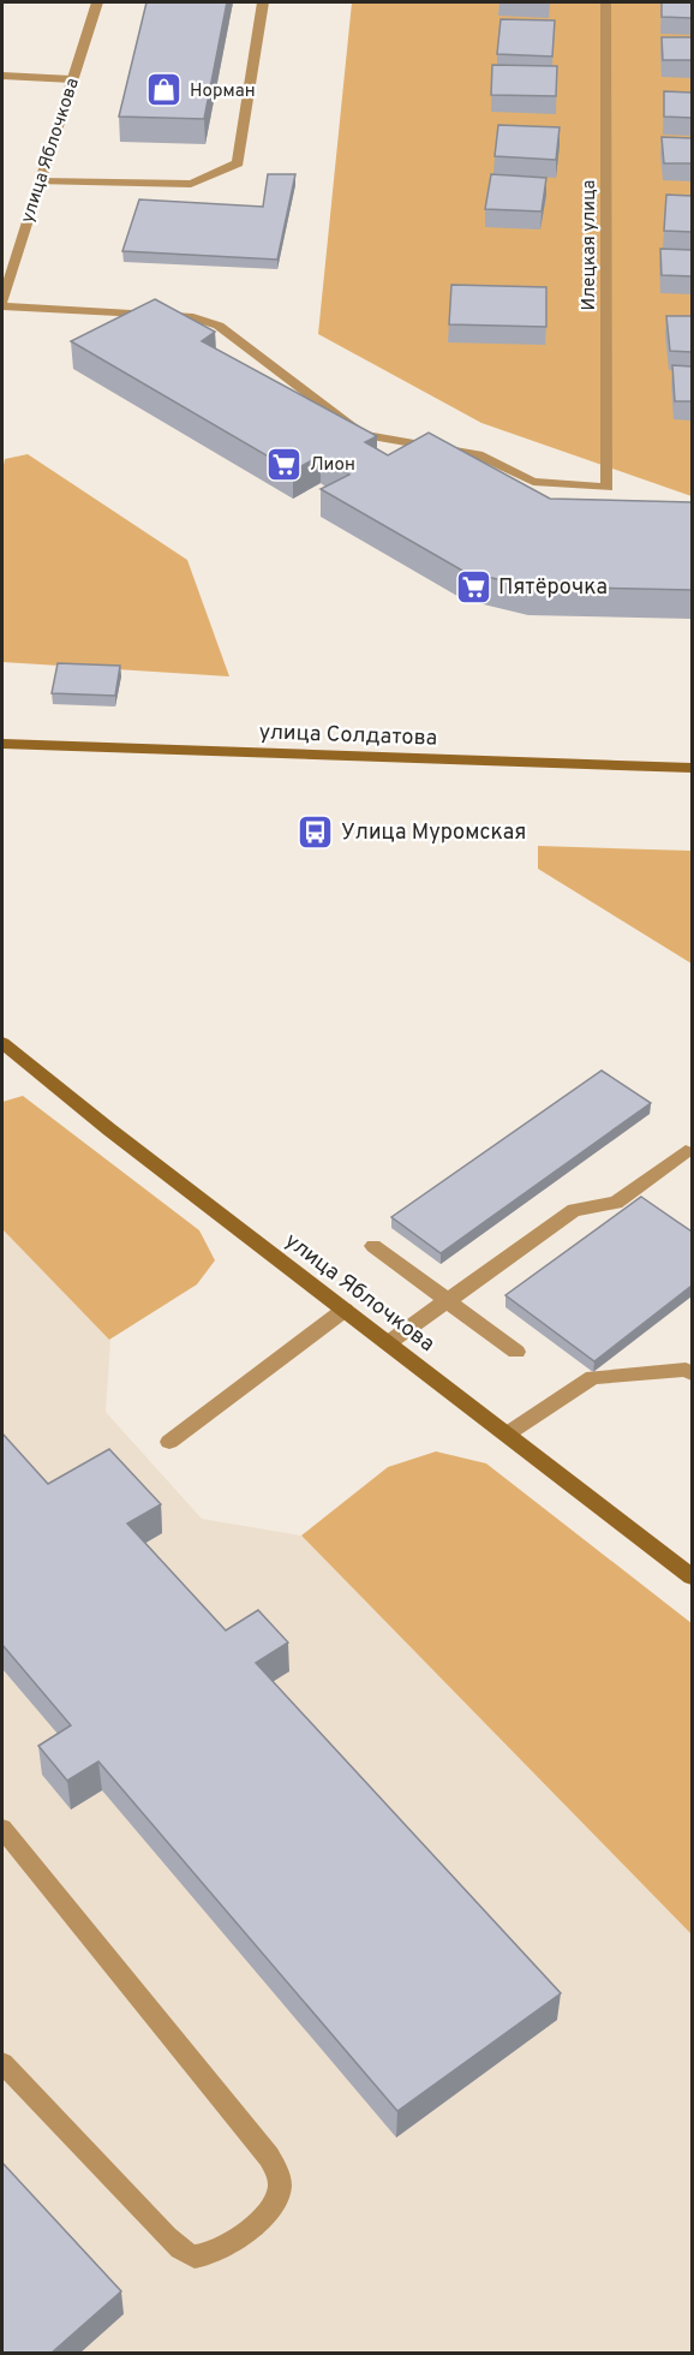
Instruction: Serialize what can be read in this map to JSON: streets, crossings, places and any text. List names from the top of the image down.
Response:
{
  "streets": {
    "street": ["улица Яблочкова", "Илецкая улица", "улица Солдатова"]
  },
  "places": {
    "shop": ["Норман"],
    "supermarket": ["Лион", "Пятёрочка"],
    "bus stop": ["Улица Муромская"]
  }
}
